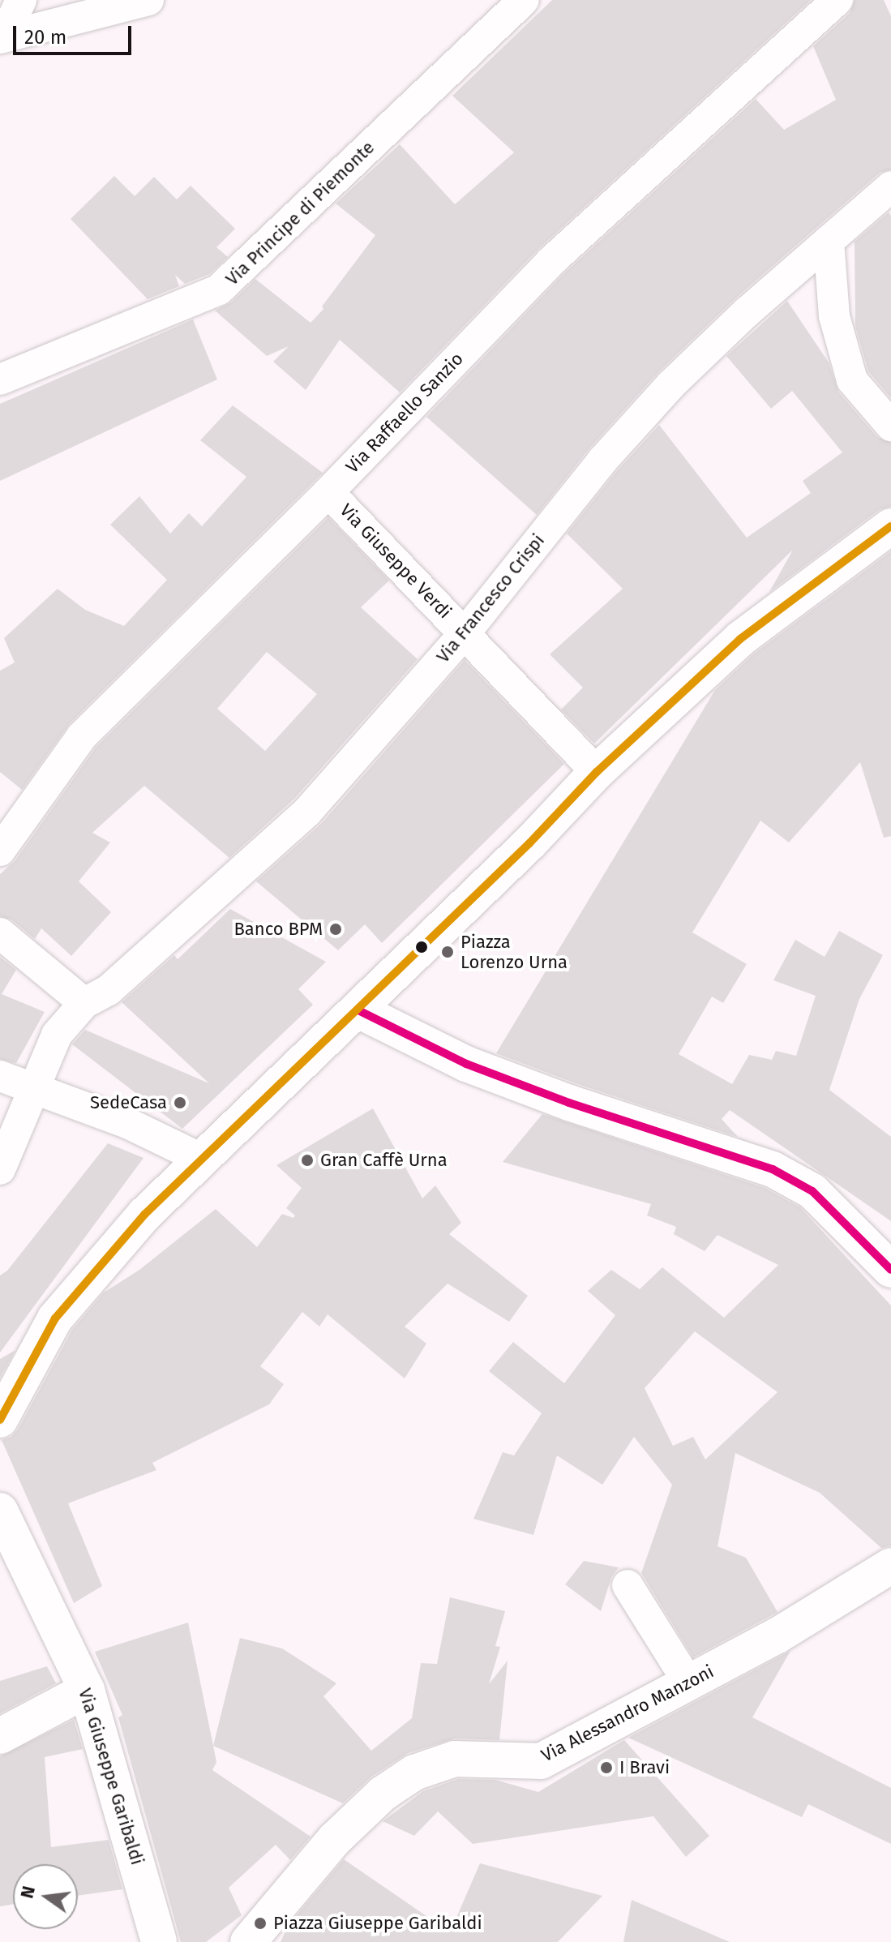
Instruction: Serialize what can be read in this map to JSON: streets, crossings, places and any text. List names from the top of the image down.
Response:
{
  "streets": {
    "street": [
      "Via Principe di Piemonte",
      "Via Raffaello Sanzio",
      "Via Giuseppe Verdi",
      "Via Francesco Crispi",
      "Via Alessandro Manzoni",
      "Via Giuseppe Garibaldi"
    ]
  },
  "crossings": [
    ["Via Raffaello Sanzio", "Via Giuseppe Verdi"],
    ["Via Giuseppe Verdi", "Via Francesco Crispi"]
  ],
  "places": [
    "Banco BPM",
    "Piazza Lorenzo Urna",
    "SedeCasa",
    "Gran Caffè Urna",
    "I Bravi",
    "Piazza Giuseppe Garibaldi"
  ],
  "scale_bar": "20 m",
  "north": "left"
}
